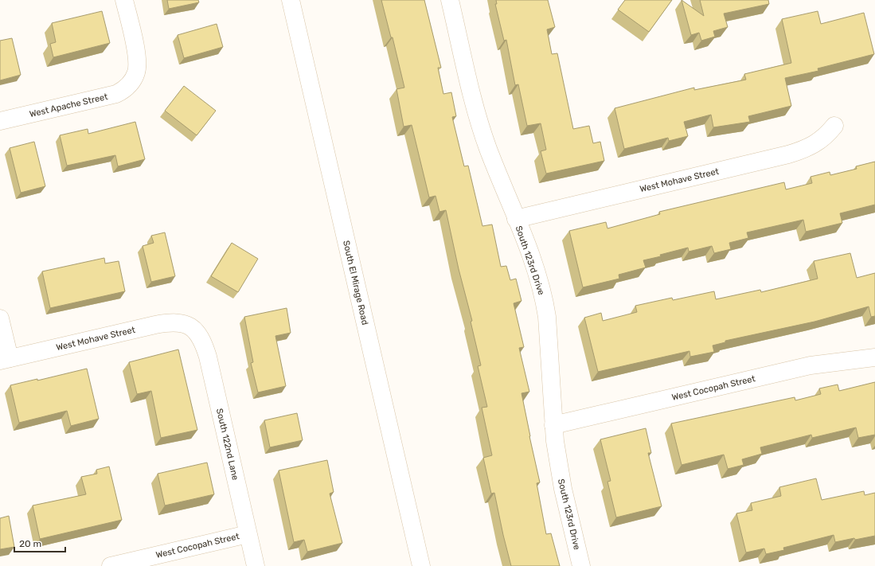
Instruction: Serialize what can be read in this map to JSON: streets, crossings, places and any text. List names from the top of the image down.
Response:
{
  "streets": {
    "street": [
      "West Apache Street",
      "West Mohave Street",
      "South 123rd Drive",
      "South El Mirage Road",
      "West Cocopah Street",
      "South 122nd Lane"
    ]
  },
  "crossings": [
    ["West Mohave Street", "South 123rd Drive"],
    ["West Mohave Street", "South 122nd Lane"],
    ["South 123rd Drive", "West Cocopah Street"],
    ["West Cocopah Street", "South 122nd Lane"]
  ],
  "scale_bar": "20 m"
}
